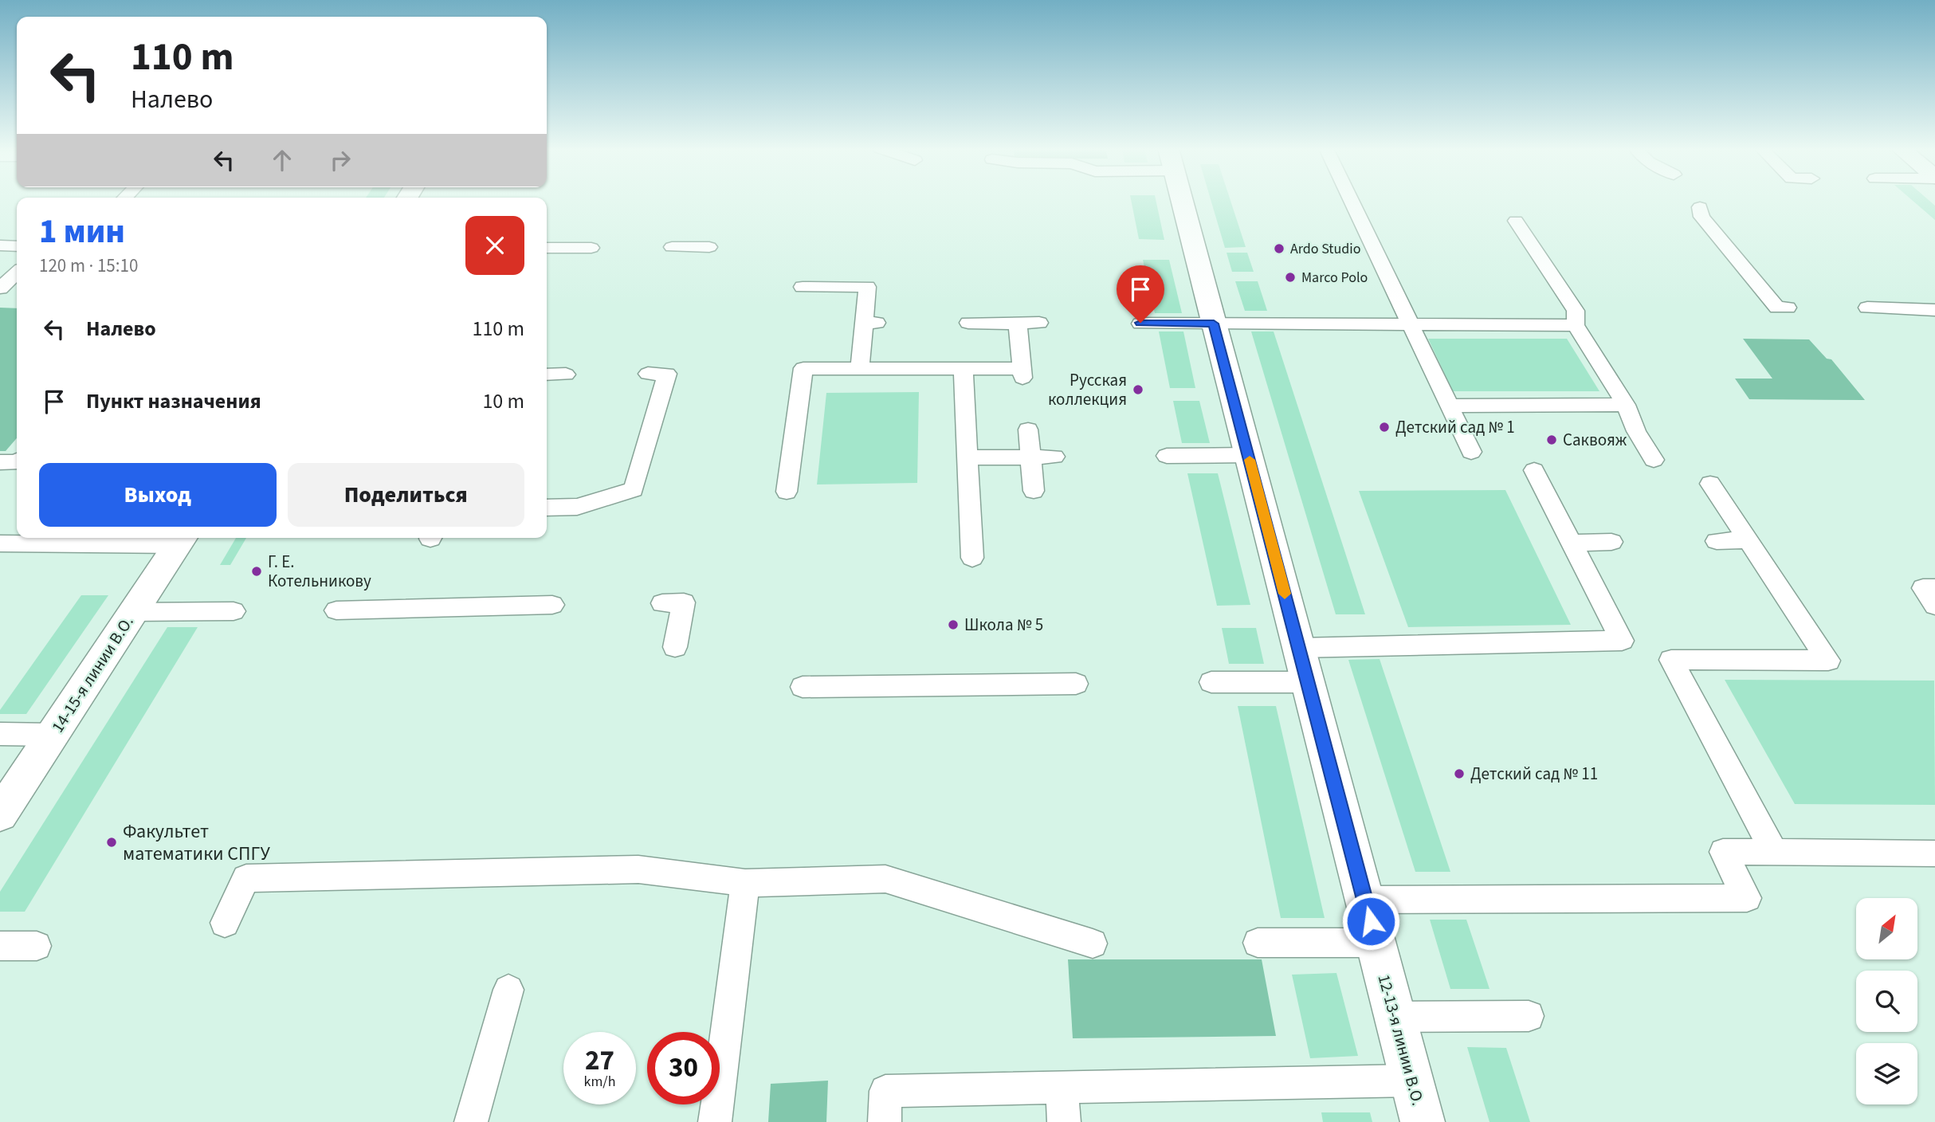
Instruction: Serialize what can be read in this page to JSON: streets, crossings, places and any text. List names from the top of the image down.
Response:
{
  "streets": {
    "street": ["14-15-я линии В.О.", "12-13-я линии В.О."]
  },
  "places": [
    "Ardo Studio",
    "Marco Polo",
    "Русская коллекция",
    "Детский сад № 1",
    "Саквояж",
    "Г. Е. Котельникову",
    "Школа № 5",
    "Детский сад № 11",
    "Факультет математики СПГУ"
  ],
  "north": "top right",
  "page": {
    "turn": ["110 m", "Налево"],
    "heading": ["1 мин", "120 m · 15:10"],
    "list": [
      {
        "name": "Налево",
        "value": "110 m"
      },
      {
        "name": "Пункт назначения",
        "value": "10 m"
      }
    ],
    "buttons": ["Выход", "Поделиться"],
    "speed": "27 km/h",
    "limit": "30"
  }
}
